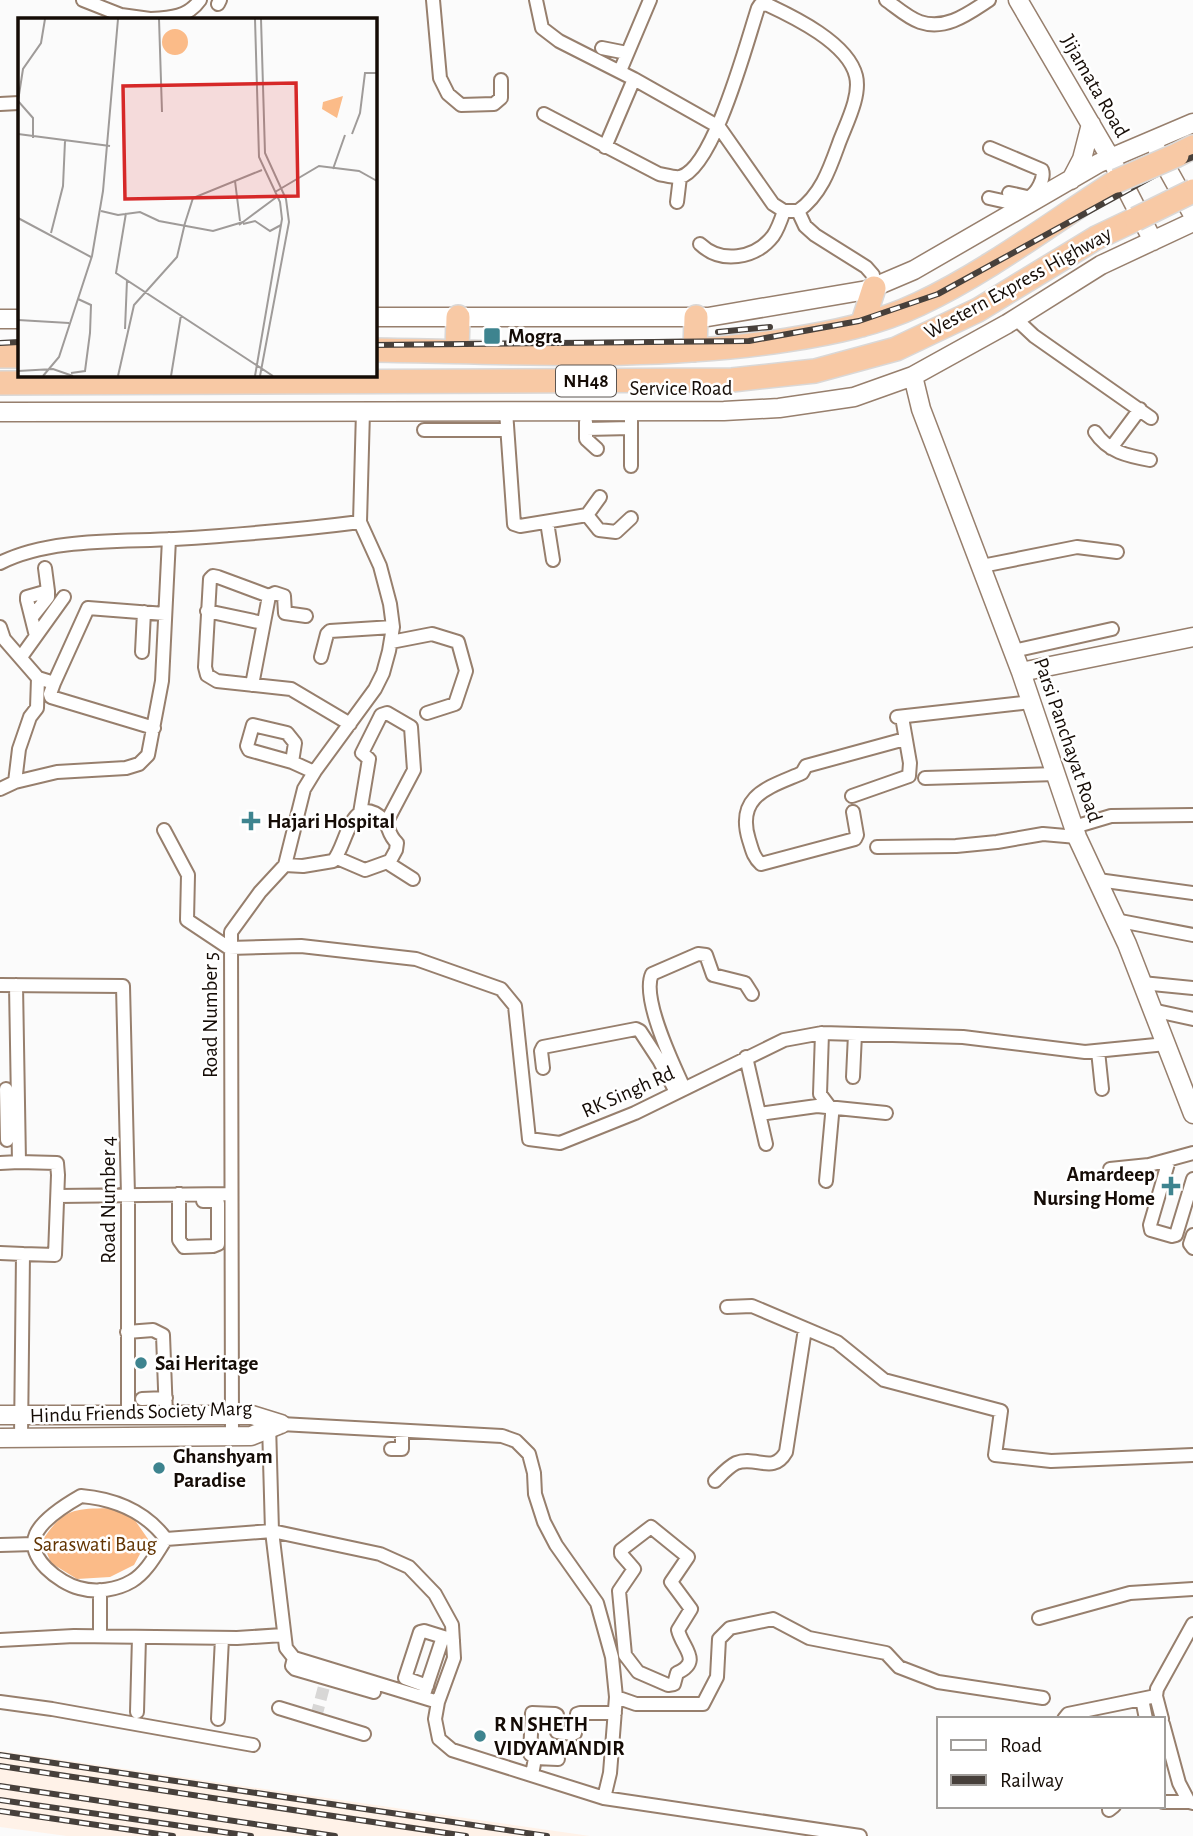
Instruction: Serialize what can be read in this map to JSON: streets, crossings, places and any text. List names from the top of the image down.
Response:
{
  "streets": {
    "highway": ["Western Express Highway", "NH48"],
    "street": [
      "Jijamata Road",
      "Service Road",
      "Parsi Panchayat Road",
      "Road Number 5",
      "RK Singh Rd",
      "Road Number 4",
      "Hindu Friends Society Marg"
    ]
  },
  "crossings": [
    ["Jijamata Road", "Service Road"],
    ["Service Road", "Parsi Panchayat Road"],
    ["Service Road", "Road Number 5"],
    ["Parsi Panchayat Road", "RK Singh Rd"],
    ["Road Number 5", "RK Singh Rd"],
    ["Road Number 5", "Hindu Friends Society Marg"],
    ["Road Number 4", "Hindu Friends Society Marg"]
  ],
  "parks": ["Saraswati Baug"],
  "places": {
    "transit": ["Mogra"],
    "health": ["Hajari Hospital", "Amardeep Nursing Home"],
    "other": ["Sai Heritage", "Ghanshyam Paradise", "R N SHETH VIDYAMANDIR"]
  },
  "legend": ["Road", "Railway"]
}
